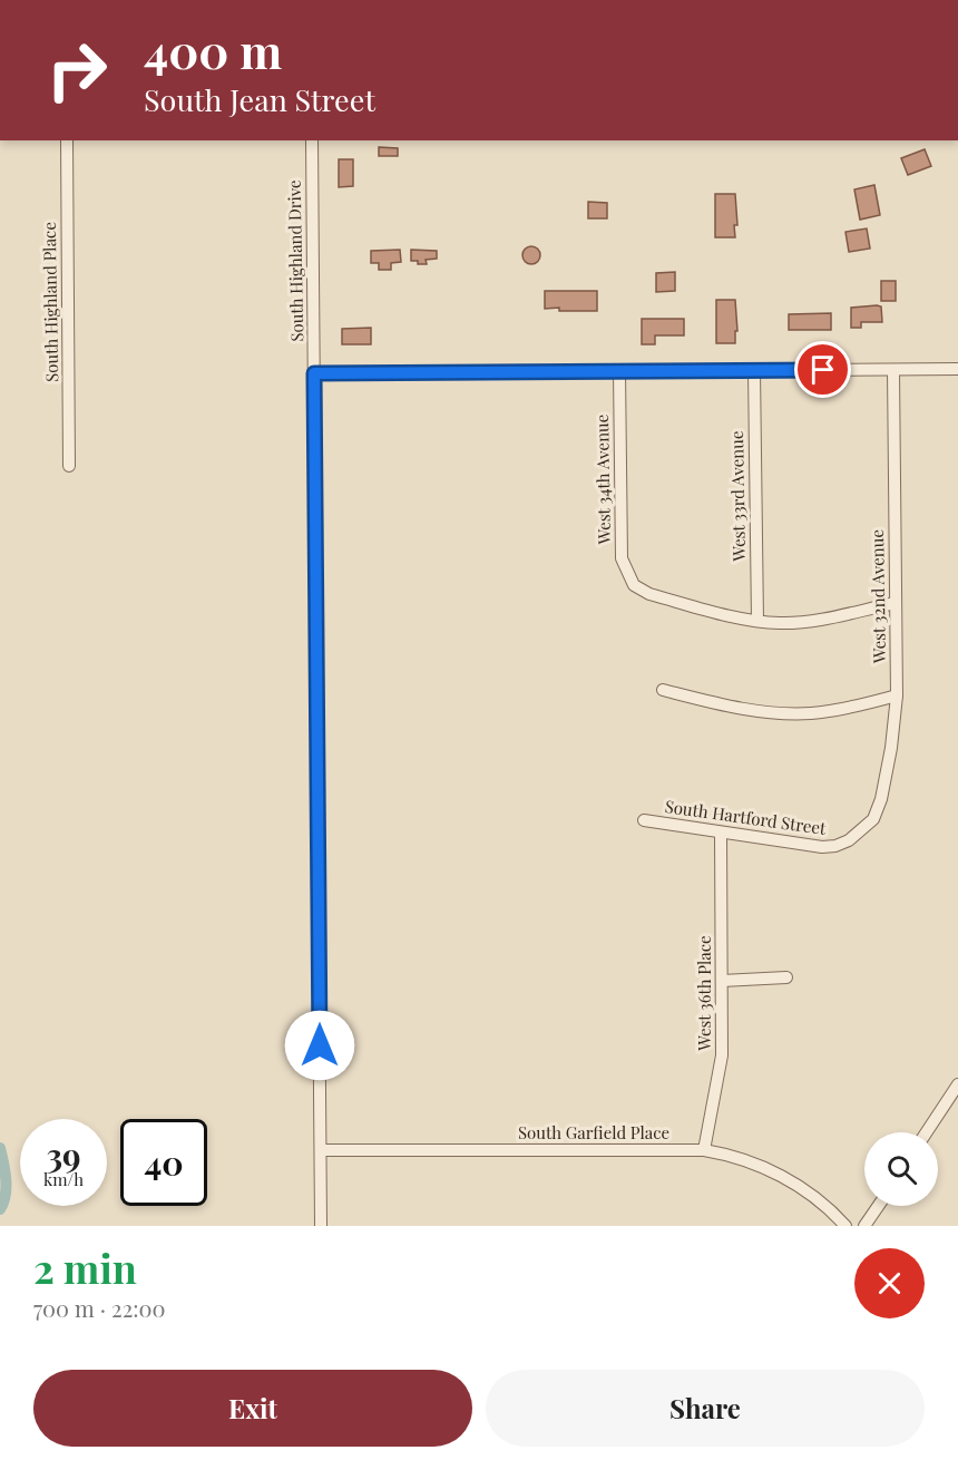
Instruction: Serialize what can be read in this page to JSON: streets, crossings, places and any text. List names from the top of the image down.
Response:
{
  "streets": {
    "street": [
      "South Highland Drive",
      "South Highland Place",
      "West 34th Avenue",
      "West 33rd Avenue",
      "West 32nd Avenue",
      "South Hartford Street",
      "West 36th Place",
      "South Garfield Place"
    ]
  },
  "crossings": [
    ["South Highland Drive", "South Garfield Place"],
    ["West 34th Avenue", "West 33rd Avenue"],
    ["West 32nd Avenue", "South Hartford Street"],
    ["South Hartford Street", "West 36th Place"],
    ["West 36th Place", "South Garfield Place"]
  ],
  "page": {
    "turn": ["400 m", "South Jean Street"],
    "speed": "39 km/h",
    "limit": "40",
    "heading": ["2 min", "700 m · 22:00"],
    "buttons": ["Exit", "Share"]
  }
}
